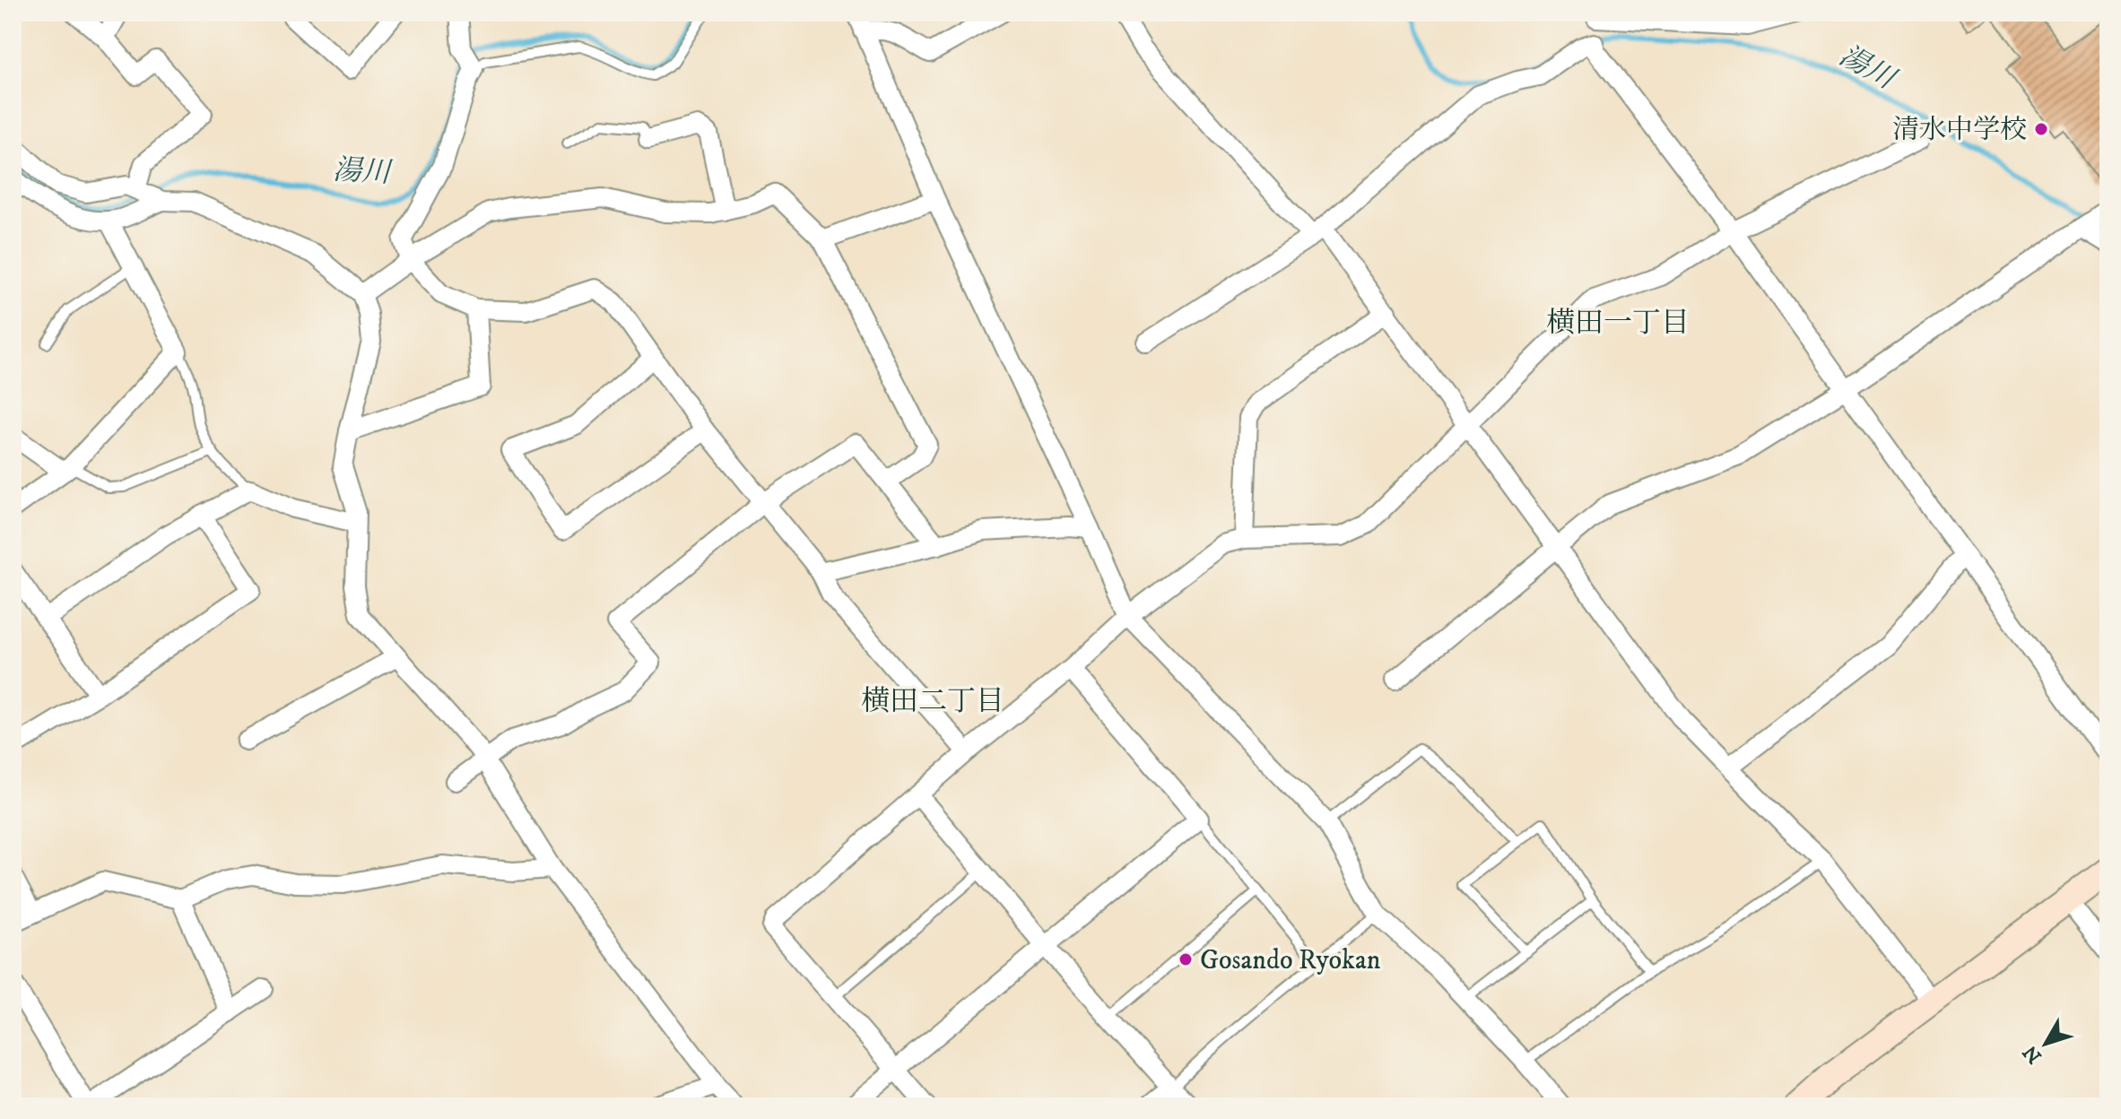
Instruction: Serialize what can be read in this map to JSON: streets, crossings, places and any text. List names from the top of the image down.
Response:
{
  "districts": ["横田一丁目", "横田二丁目"],
  "water": ["湯川"],
  "places": ["清水中学校", "Gosando Ryokan"],
  "north": "bottom left"
}
